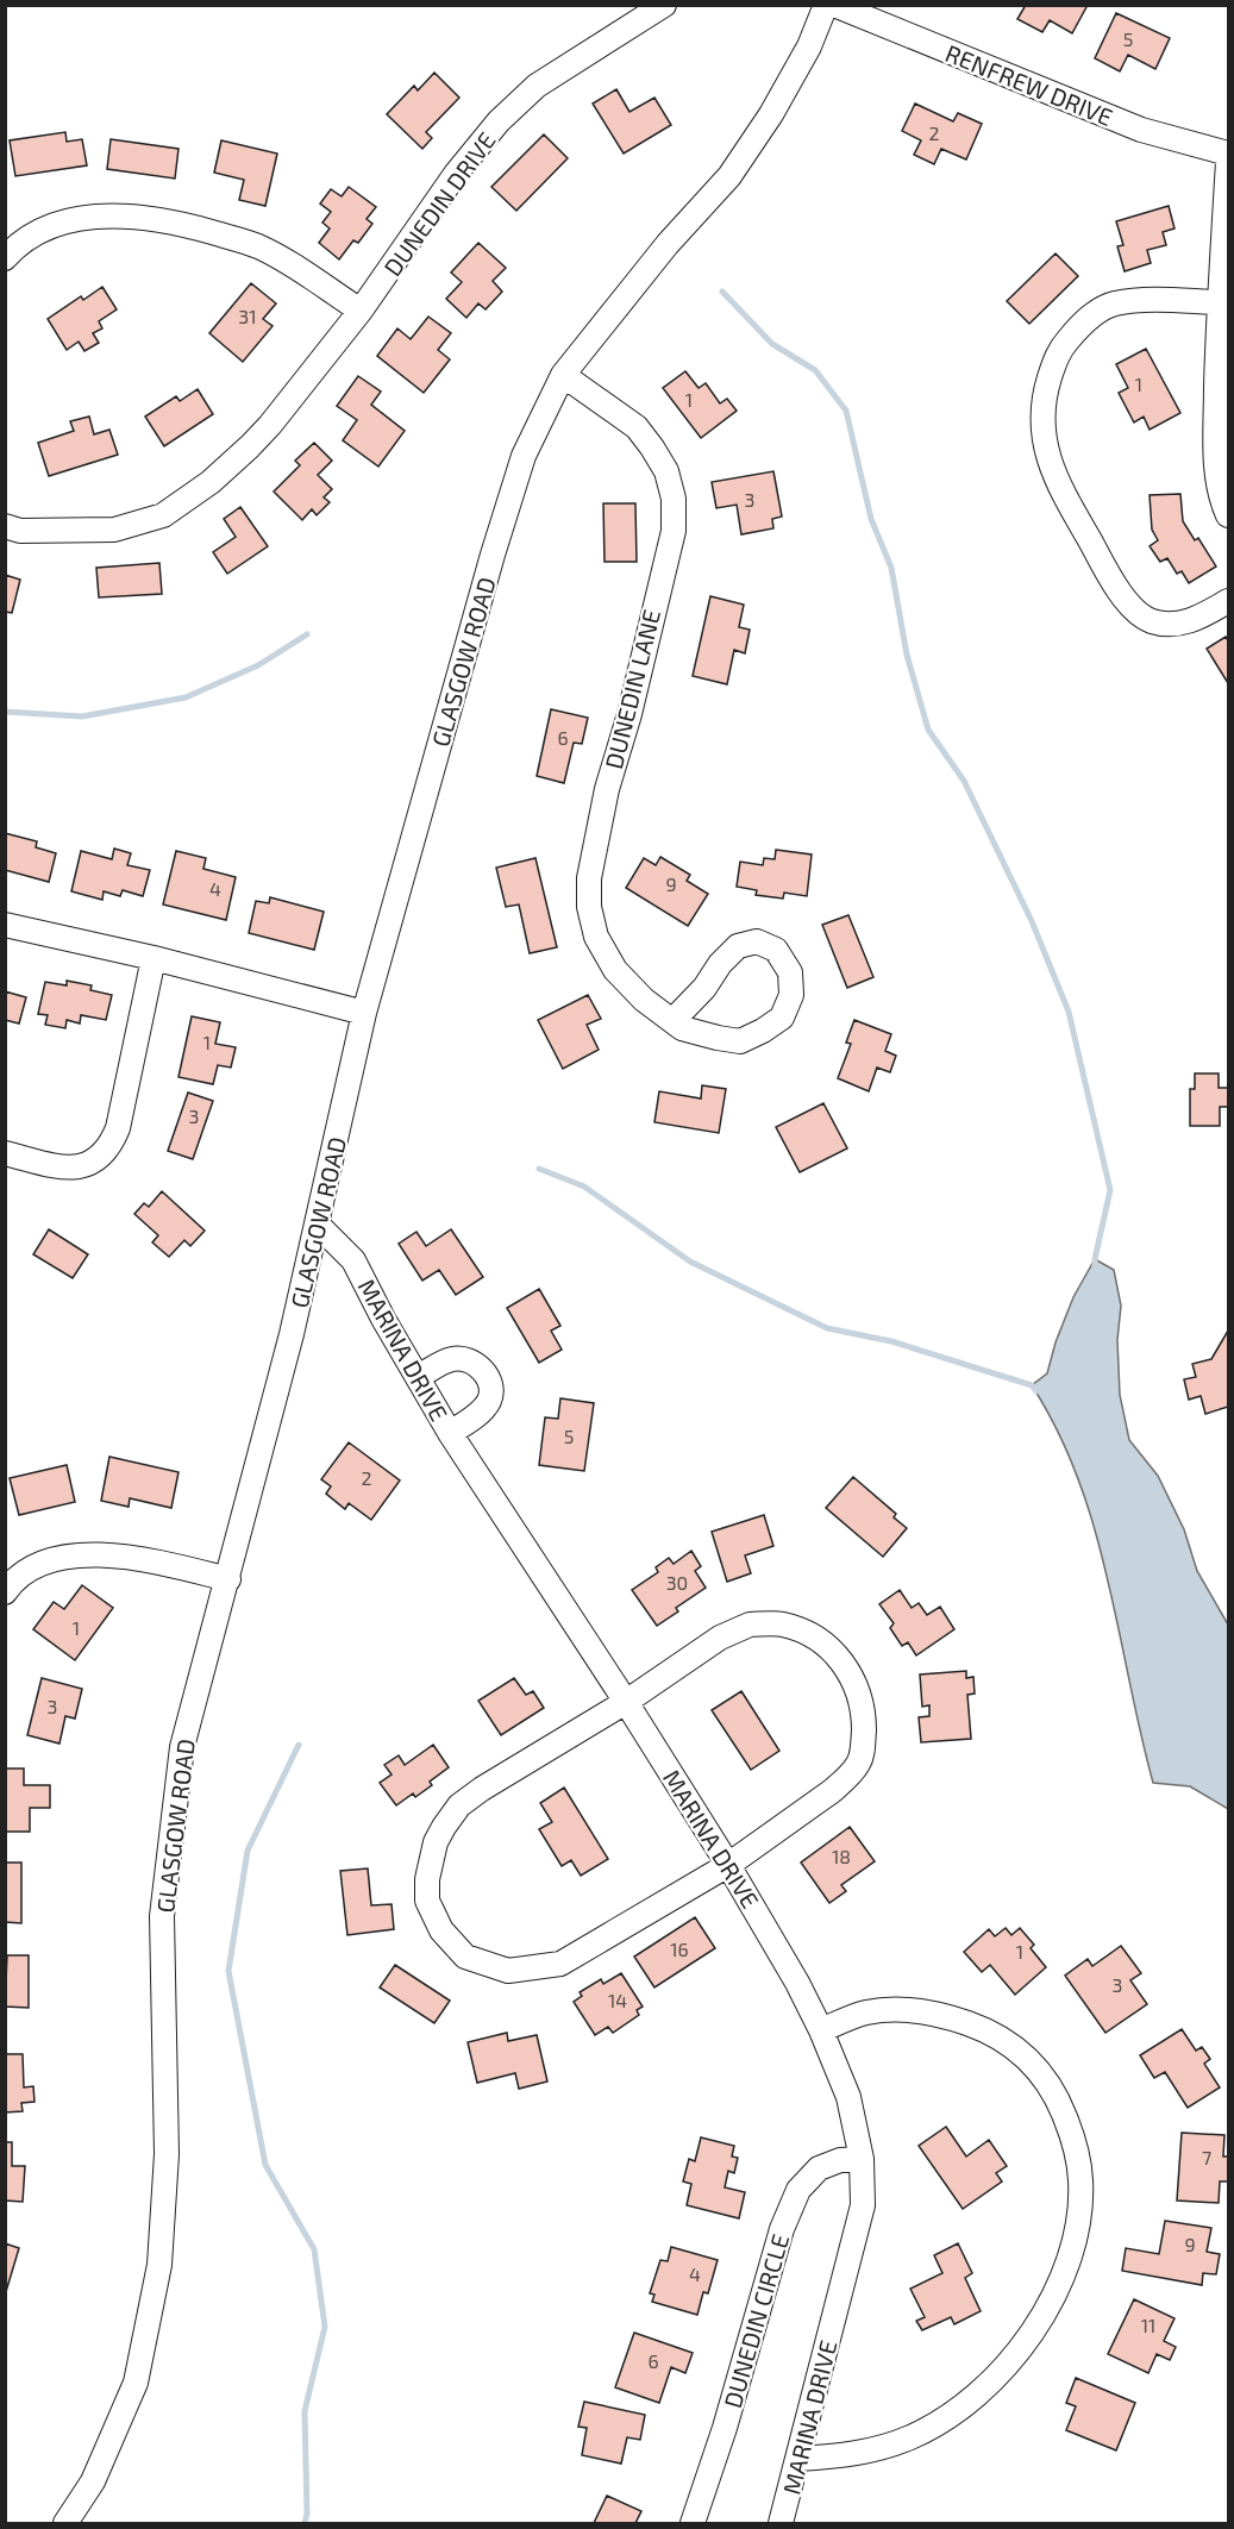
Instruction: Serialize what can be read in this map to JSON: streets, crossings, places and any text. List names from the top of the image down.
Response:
{
  "streets": {
    "street": [
      "RENFREW DRIVE",
      "DUNEDIN DRIVE",
      "GLASGOW ROAD",
      "DUNEDIN LANE",
      "MARINA DRIVE",
      "DUNEDIN CIRCLE"
    ]
  },
  "crossings": [
    ["GLASGOW ROAD", "DUNEDIN LANE"],
    ["GLASGOW ROAD", "MARINA DRIVE"],
    ["MARINA DRIVE", "DUNEDIN CIRCLE"]
  ],
  "house_numbers": [
    "5",
    "2",
    "31",
    "1",
    "1",
    "3",
    "6",
    "9",
    "4",
    "1",
    "3",
    "5",
    "2",
    "30",
    "1",
    "3",
    "18",
    "16",
    "1",
    "3",
    "14",
    "7",
    "9",
    "4",
    "11",
    "6"
  ]
}
